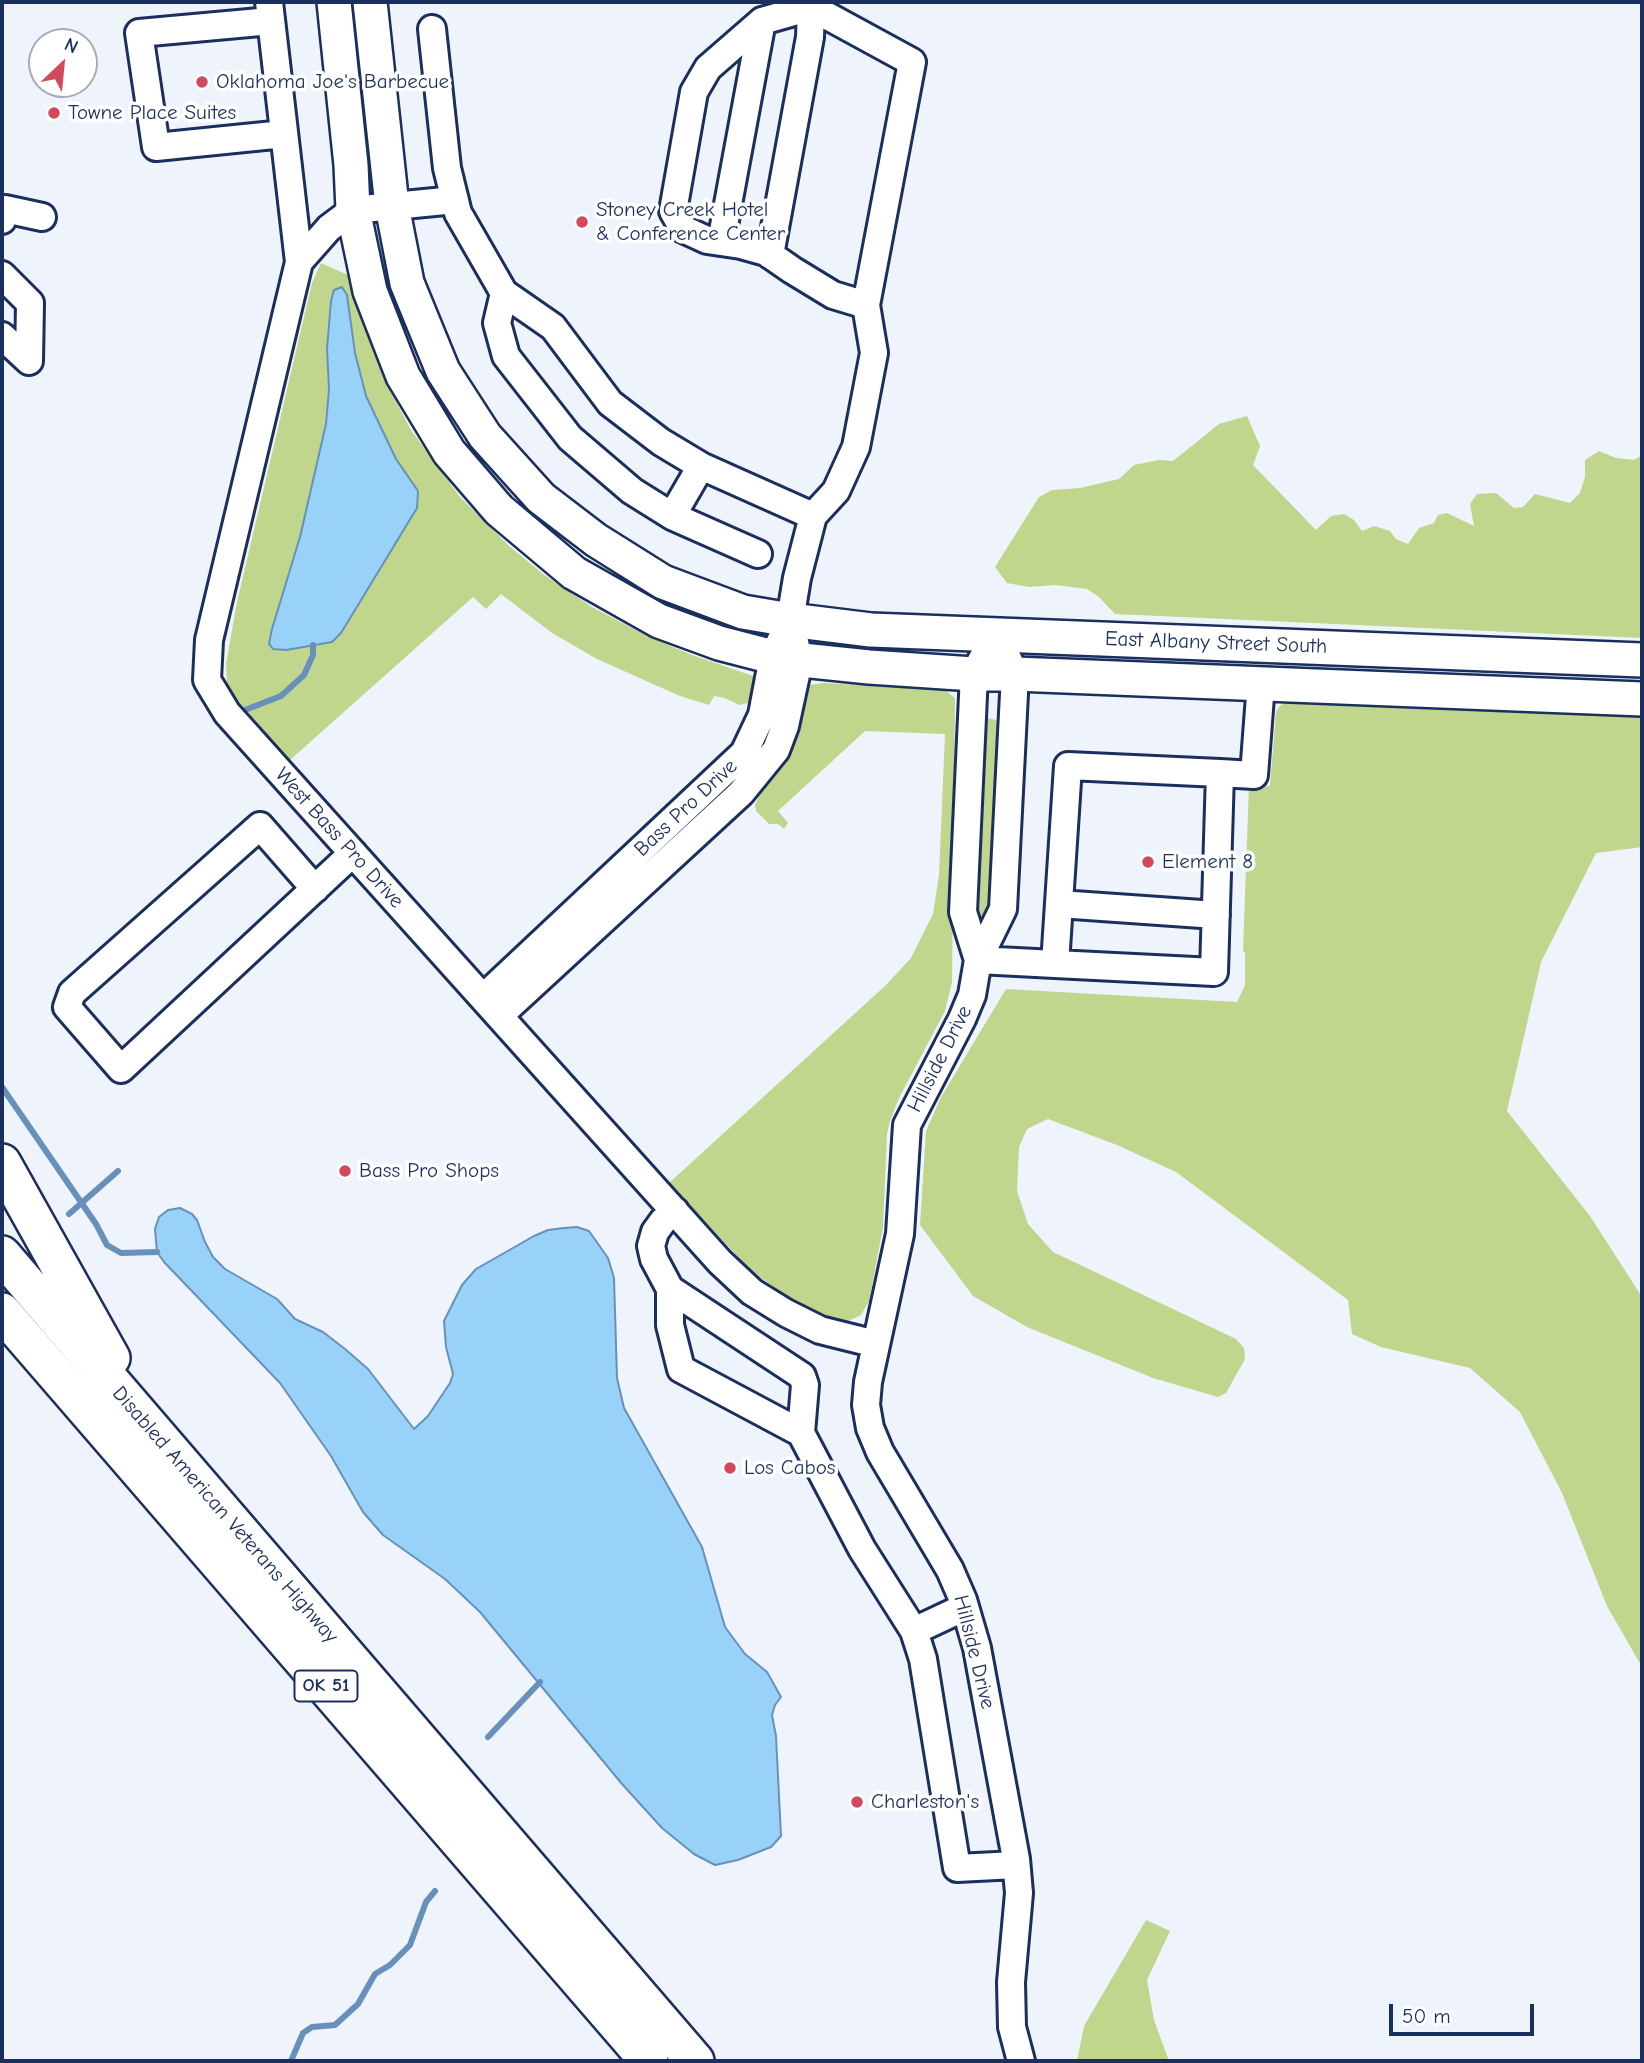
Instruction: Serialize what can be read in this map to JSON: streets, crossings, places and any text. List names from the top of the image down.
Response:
{
  "streets": {
    "highway": ["Disabled American Veterans Highway", "OK 51"],
    "main road": ["East Albany Street South"],
    "street": ["Bass Pro Drive", "West Bass Pro Drive", "Hillside Drive"]
  },
  "crossings": [
    ["East Albany Street South", "Bass Pro Drive"],
    ["East Albany Street South", "West Bass Pro Drive"],
    ["East Albany Street South", "Hillside Drive"],
    ["Bass Pro Drive", "West Bass Pro Drive"],
    ["West Bass Pro Drive", "Hillside Drive"]
  ],
  "places": [
    "Oklahoma Joe's Barbecue",
    "Towne Place Suites",
    "Stoney Creek Hotel & Conference Center",
    "Element 8",
    "Bass Pro Shops",
    "Los Cabos",
    "Charleston's"
  ],
  "scale_bar": "50 m",
  "north": "top right"
}
